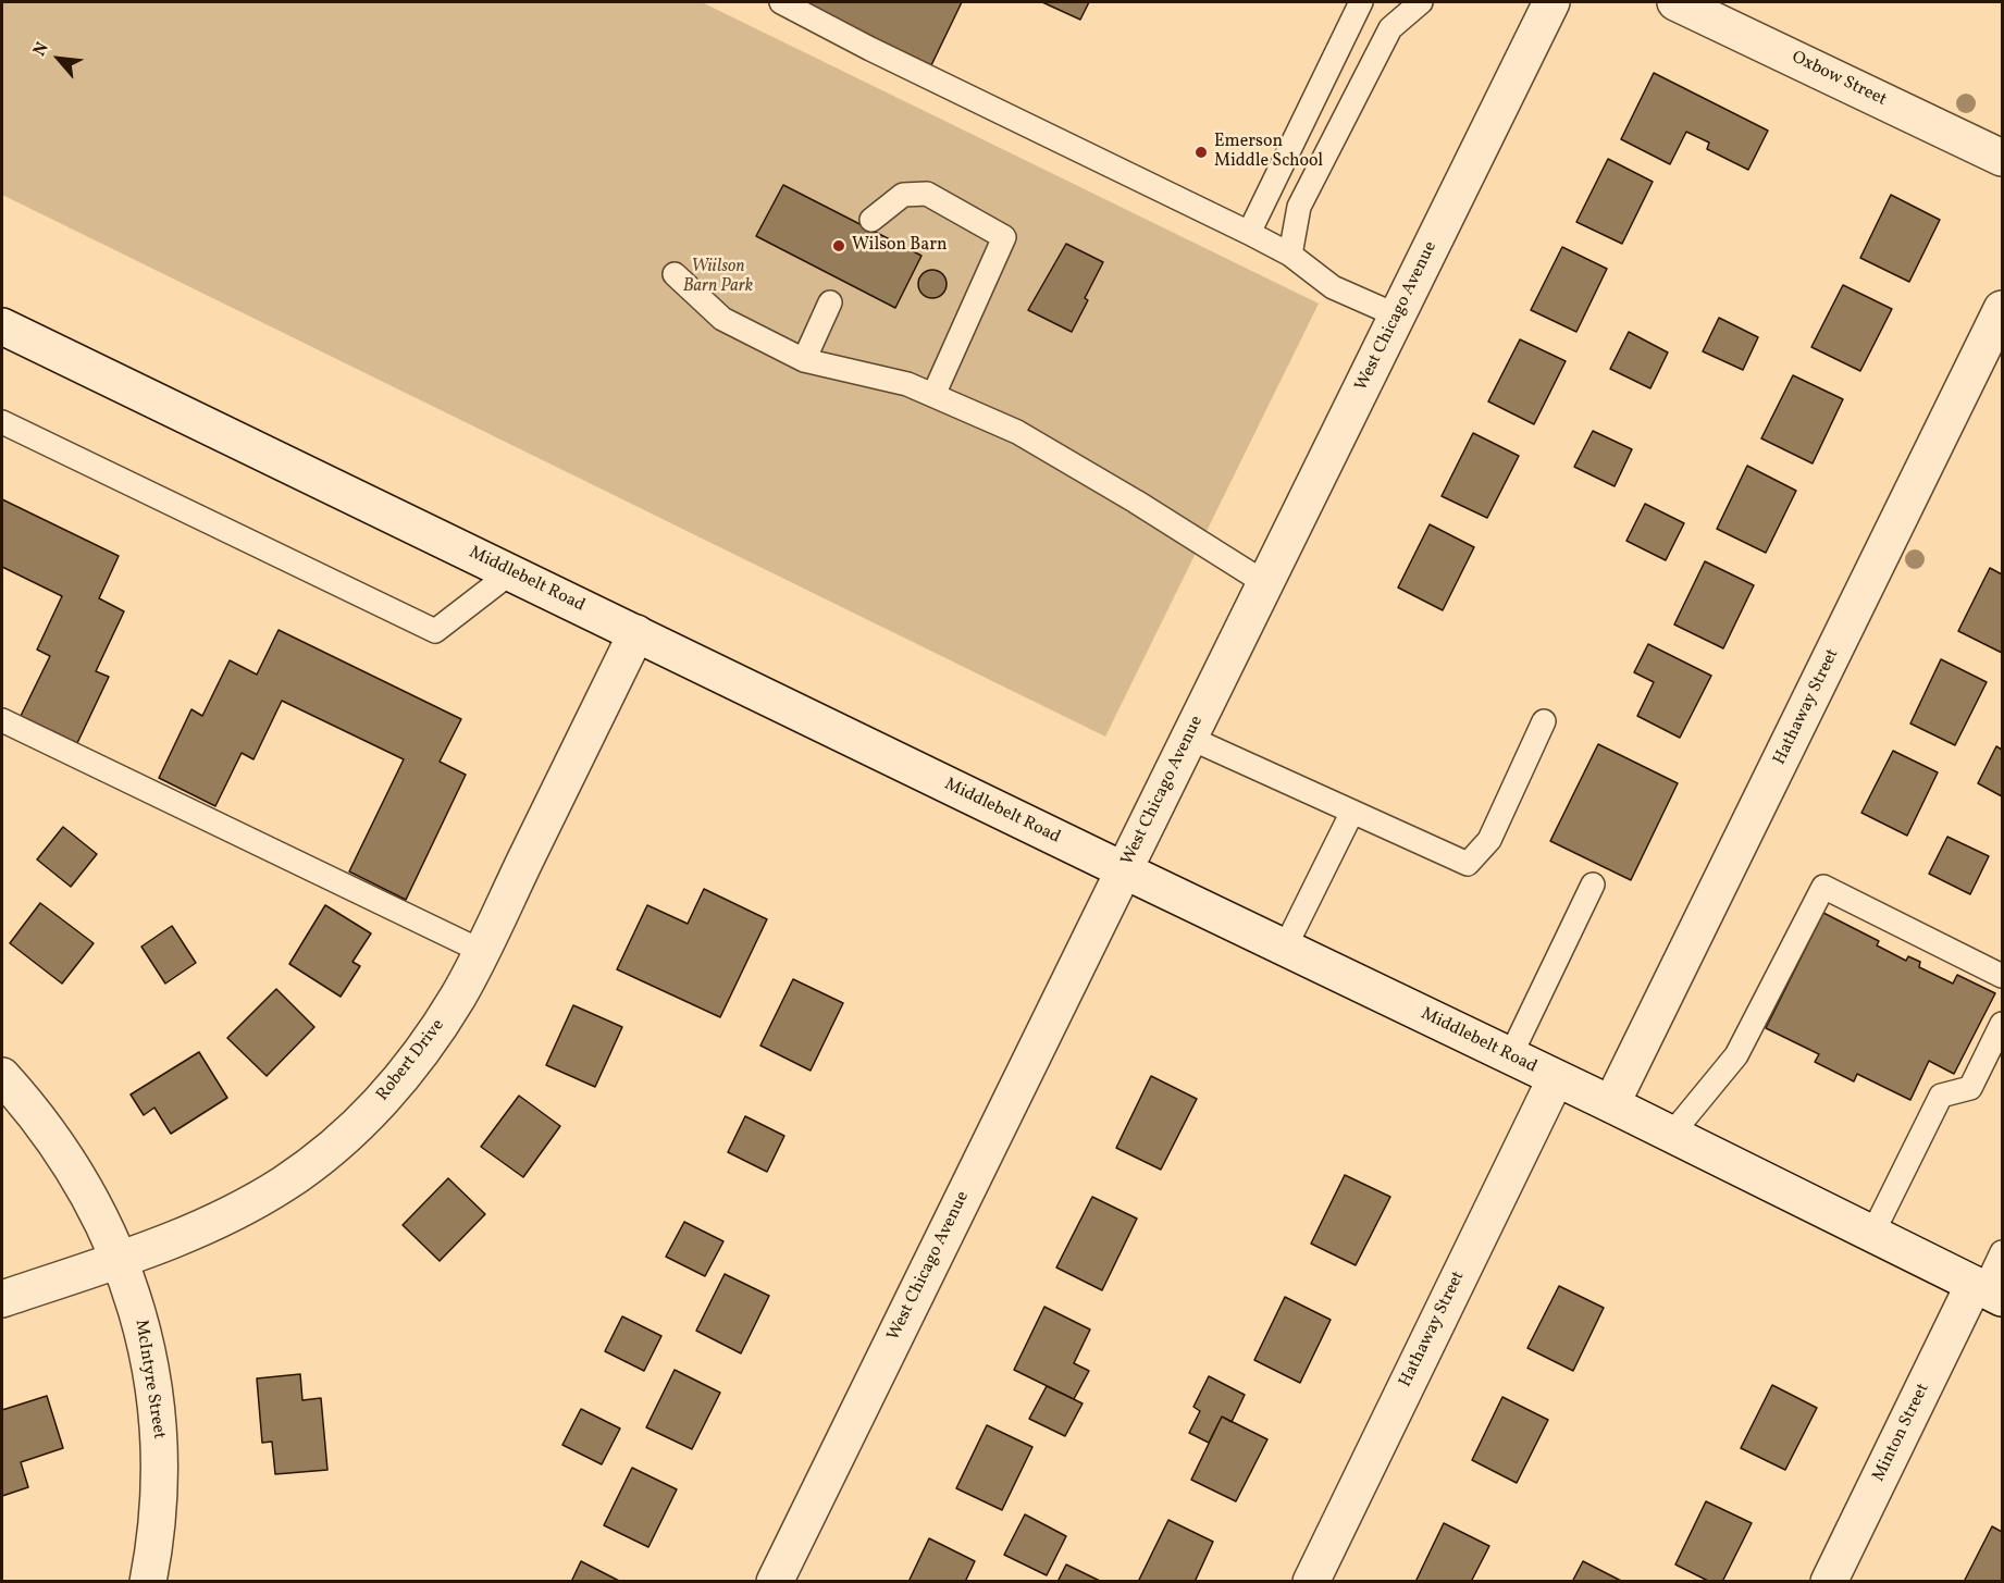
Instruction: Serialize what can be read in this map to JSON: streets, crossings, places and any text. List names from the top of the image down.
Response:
{
  "streets": {
    "street": [
      "Oxbow Street",
      "West Chicago Avenue",
      "Middlebelt Road",
      "Hathaway Street",
      "Robert Drive",
      "McIntyre Street",
      "Minton Street"
    ]
  },
  "crossings": [
    ["West Chicago Avenue", "Middlebelt Road"],
    ["Middlebelt Road", "Hathaway Street"],
    ["Middlebelt Road", "Robert Drive"],
    ["Middlebelt Road", "Minton Street"],
    ["Robert Drive", "McIntyre Street"]
  ],
  "parks": ["Wiilson Barn Park"],
  "places": ["Emerson Middle School", "Wilson Barn"],
  "north": "top left"
}
